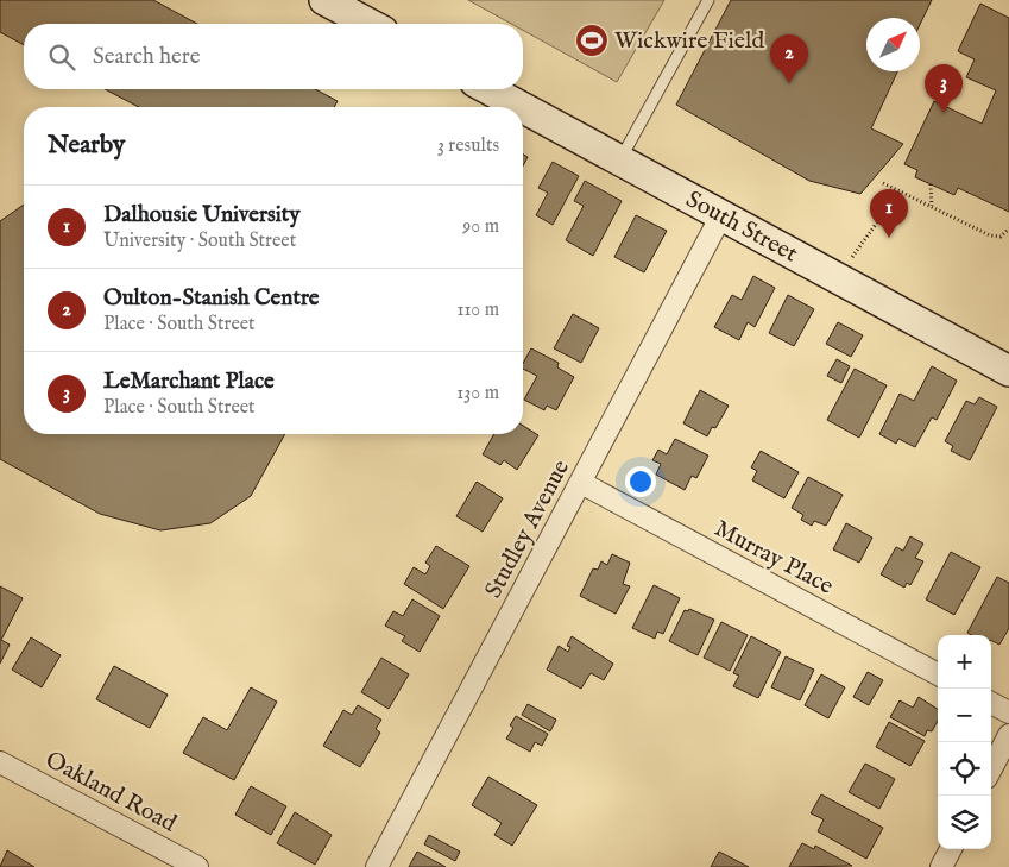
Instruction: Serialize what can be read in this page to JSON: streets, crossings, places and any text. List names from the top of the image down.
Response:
{
  "streets": {
    "main road": ["South Street"],
    "street": ["Studley Avenue", "Murray Place", "Oakland Road"]
  },
  "crossings": [
    ["South Street", "Studley Avenue"],
    ["Studley Avenue", "Murray Place"]
  ],
  "places": {
    "sports": ["Wickwire Field"]
  },
  "north": "top right",
  "page": {
    "search": "Search here",
    "pins": ["2", "3", "1"],
    "heading": ["Nearby", "3 results"],
    "list": [
      {
        "mark": "1",
        "name": "Dalhousie University",
        "note": "University · South Street",
        "value": "90 m"
      },
      {
        "mark": "2",
        "name": "Oulton-Stanish Centre",
        "note": "Place · South Street",
        "value": "110 m"
      },
      {
        "mark": "3",
        "name": "LeMarchant Place",
        "note": "Place · South Street",
        "value": "130 m"
      }
    ],
    "map_buttons": ["+", "−"]
  }
}
